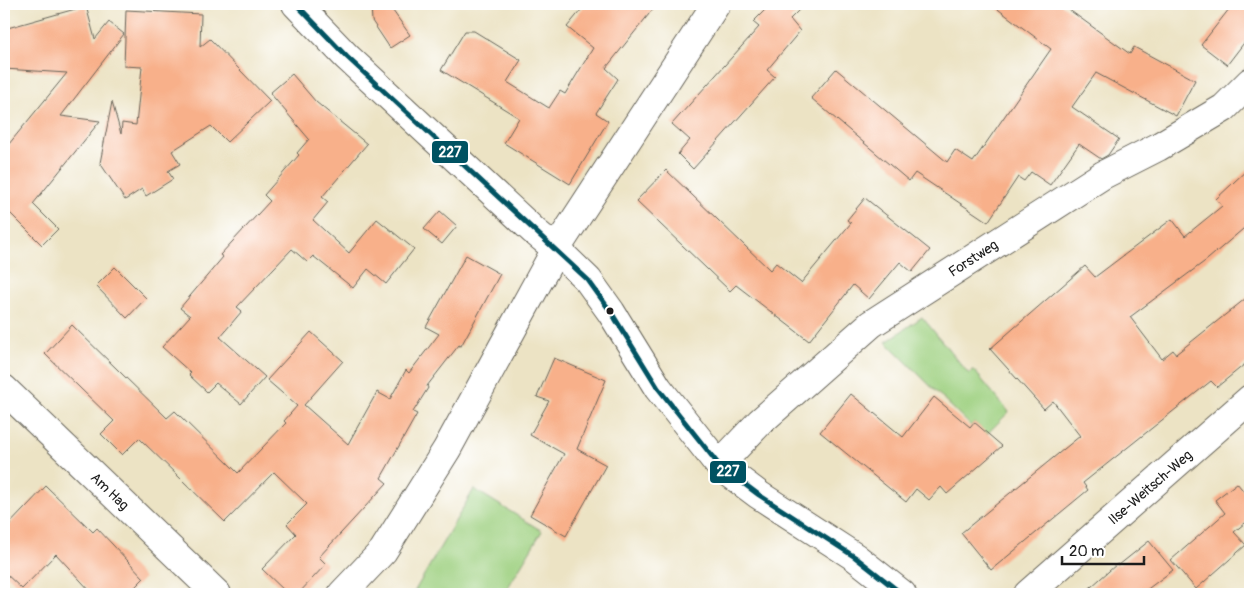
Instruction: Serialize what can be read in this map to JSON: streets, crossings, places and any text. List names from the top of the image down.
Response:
{
  "streets": {
    "street": ["Forstweg", "Ilse-Weitsch-Weg", "Am Hag"]
  },
  "lines": ["transit line 227"],
  "scale_bar": "20 m"
}
